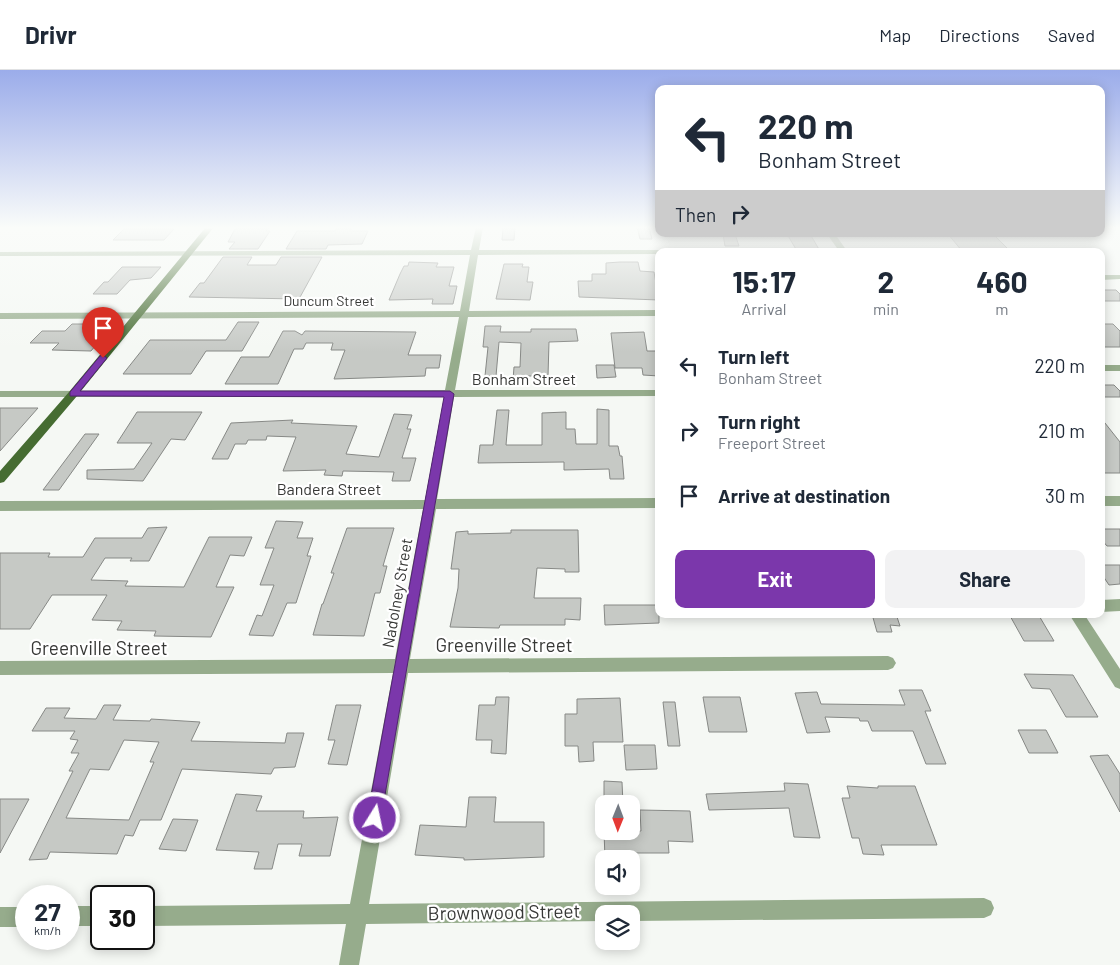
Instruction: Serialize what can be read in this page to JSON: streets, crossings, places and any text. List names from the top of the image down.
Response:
{
  "streets": {
    "street": [
      "Duncum Street",
      "Bonham Street",
      "Bandera Street",
      "Nadolney Street",
      "Greenville Street",
      "Brownwood Street"
    ]
  },
  "crossings": [
    ["Duncum Street", "Nadolney Street"],
    ["Bonham Street", "Nadolney Street"],
    ["Bandera Street", "Nadolney Street"],
    ["Nadolney Street", "Greenville Street"],
    ["Nadolney Street", "Brownwood Street"]
  ],
  "north": "bottom",
  "page": {
    "header": "Drivr",
    "nav": ["Map", "Directions", "Saved"],
    "turn": ["220 m", "Bonham Street"],
    "then": "Then",
    "eta": [
      "15:17",
      "Arrival",
      "2",
      "min",
      "460",
      "m"
    ],
    "list": [
      {
        "name": "Turn left",
        "note": "Bonham Street",
        "value": "220 m"
      },
      {
        "name": "Turn right",
        "note": "Freeport Street",
        "value": "210 m"
      },
      {
        "name": "Arrive at destination",
        "value": "30 m"
      }
    ],
    "buttons": ["Exit", "Share"],
    "speed": "27 km/h",
    "limit": "30"
  }
}
